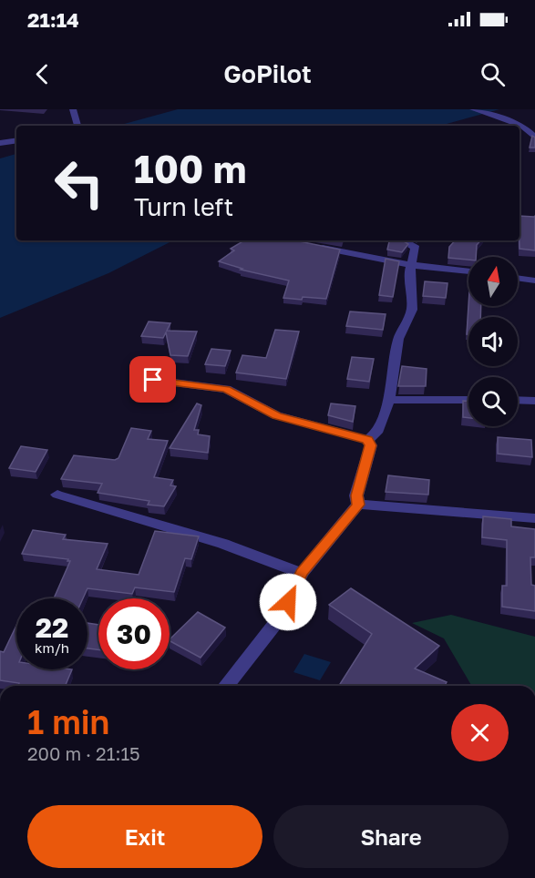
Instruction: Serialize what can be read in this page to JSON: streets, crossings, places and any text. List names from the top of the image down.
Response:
{
  "north": "top",
  "page": {
    "status": "21:14",
    "header": "GoPilot",
    "turn": ["100 m", "Turn left"],
    "speed": "22 km/h",
    "limit": "30",
    "heading": ["1 min", "200 m · 21:15"],
    "buttons": ["Exit", "Share"]
  }
}
